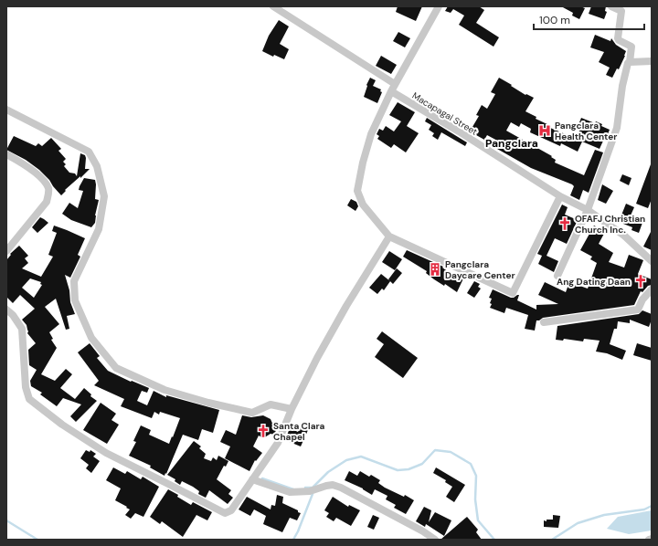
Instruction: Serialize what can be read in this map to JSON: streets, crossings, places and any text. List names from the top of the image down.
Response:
{
  "streets": {
    "street": ["Macapagal Street"]
  },
  "districts": ["Pangclara"],
  "places": {
    "hospital": ["Pangclara Health Center"],
    "church": ["OFAFJ Christian Church Inc.", "Ang Dating Daan", "Santa Clara Chapel"],
    "building": ["Pangclara Daycare Center"]
  },
  "scale_bar": "100 m"
}
